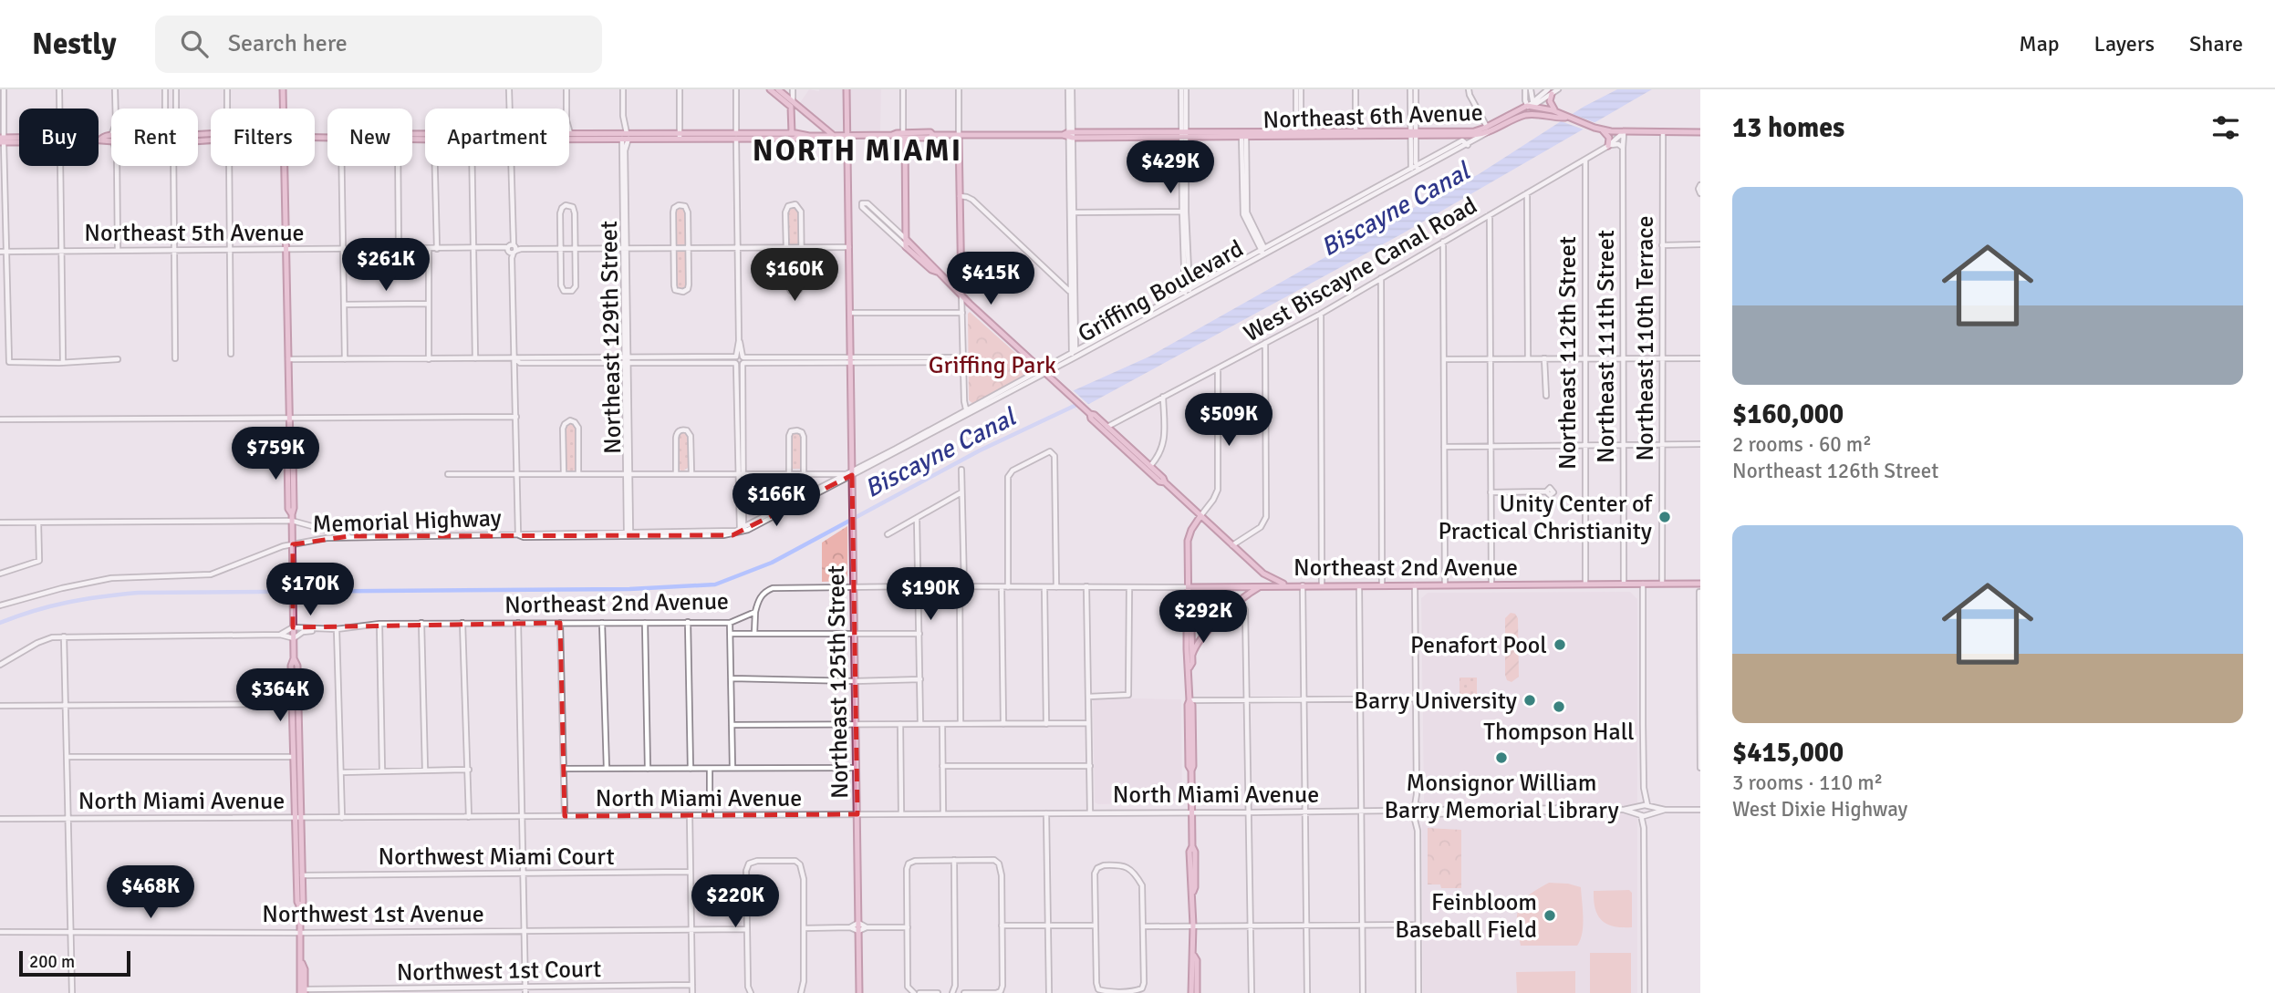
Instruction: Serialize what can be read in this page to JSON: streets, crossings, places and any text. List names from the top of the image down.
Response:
{
  "streets": {
    "main road": [
      "Northeast 6th Avenue",
      "Griffing Boulevard",
      "Northeast 2nd Avenue",
      "Northeast 125th Street"
    ],
    "street": [
      "Northeast 5th Avenue",
      "West Biscayne Canal Road",
      "Northeast 129th Street",
      "Northeast 110th Terrace",
      "Northeast 111th Street",
      "Northeast 112th Street",
      "Memorial Highway",
      "North Miami Avenue",
      "Northwest Miami Court",
      "Northwest 1st Avenue",
      "Northwest 1st Court"
    ]
  },
  "crossings": [
    ["Northeast 6th Avenue", "West Biscayne Canal Road"],
    ["Northeast 6th Avenue", "Griffing Boulevard"],
    ["Northeast 6th Avenue", "Northeast 129th Street"],
    ["Northeast 6th Avenue", "Northeast 110th Terrace"],
    ["Northeast 6th Avenue", "Northeast 111th Street"],
    ["Northeast 6th Avenue", "Northeast 125th Street"],
    ["Northeast 5th Avenue", "Northeast 129th Street"],
    ["Northeast 5th Avenue", "Northeast 125th Street"],
    ["West Biscayne Canal Road", "Northeast 111th Street"],
    ["West Biscayne Canal Road", "Northeast 112th Street"],
    ["Griffing Boulevard", "Northeast 129th Street"],
    ["Griffing Boulevard", "Memorial Highway"],
    ["Griffing Boulevard", "Northeast 125th Street"],
    ["Northeast 110th Terrace", "Northeast 2nd Avenue"],
    ["Northeast 111th Street", "Northeast 2nd Avenue"],
    ["Northeast 112th Street", "Northeast 2nd Avenue"],
    ["Northeast 2nd Avenue", "Northeast 125th Street"],
    ["Northeast 125th Street", "North Miami Avenue"]
  ],
  "districts": ["NORTH MIAMI"],
  "water": ["Biscayne Canal"],
  "parks": ["Griffing Park"],
  "places": [
    "Unity Center of Practical Christianity",
    "Penafort Pool",
    "Barry University",
    "Thompson Hall",
    "Monsignor William Barry Memorial Library",
    "Feinbloom Baseball Field"
  ],
  "scale_bar": "200 m",
  "page": {
    "header": "Nestly",
    "search": "Search here",
    "nav": ["Map", "Layers", "Share"],
    "heading": "13 homes",
    "chip": [
      "Buy",
      "Rent",
      "Filters",
      "New",
      "Apartment"
    ],
    "price": [
      "$429K",
      "$261K",
      "$160K",
      "$415K",
      "$509K",
      "$759K",
      "$166K",
      "$170K",
      "$190K",
      "$292K",
      "$364K",
      "$468K",
      "$220K"
    ],
    "list": [
      {
        "name": "$160,000",
        "note": "2 rooms · 60 m² · Northeast 126th Street"
      },
      {
        "name": "$415,000",
        "note": "3 rooms · 110 m² · West Dixie Highway"
      }
    ],
    "scale": "200 m"
  }
}
